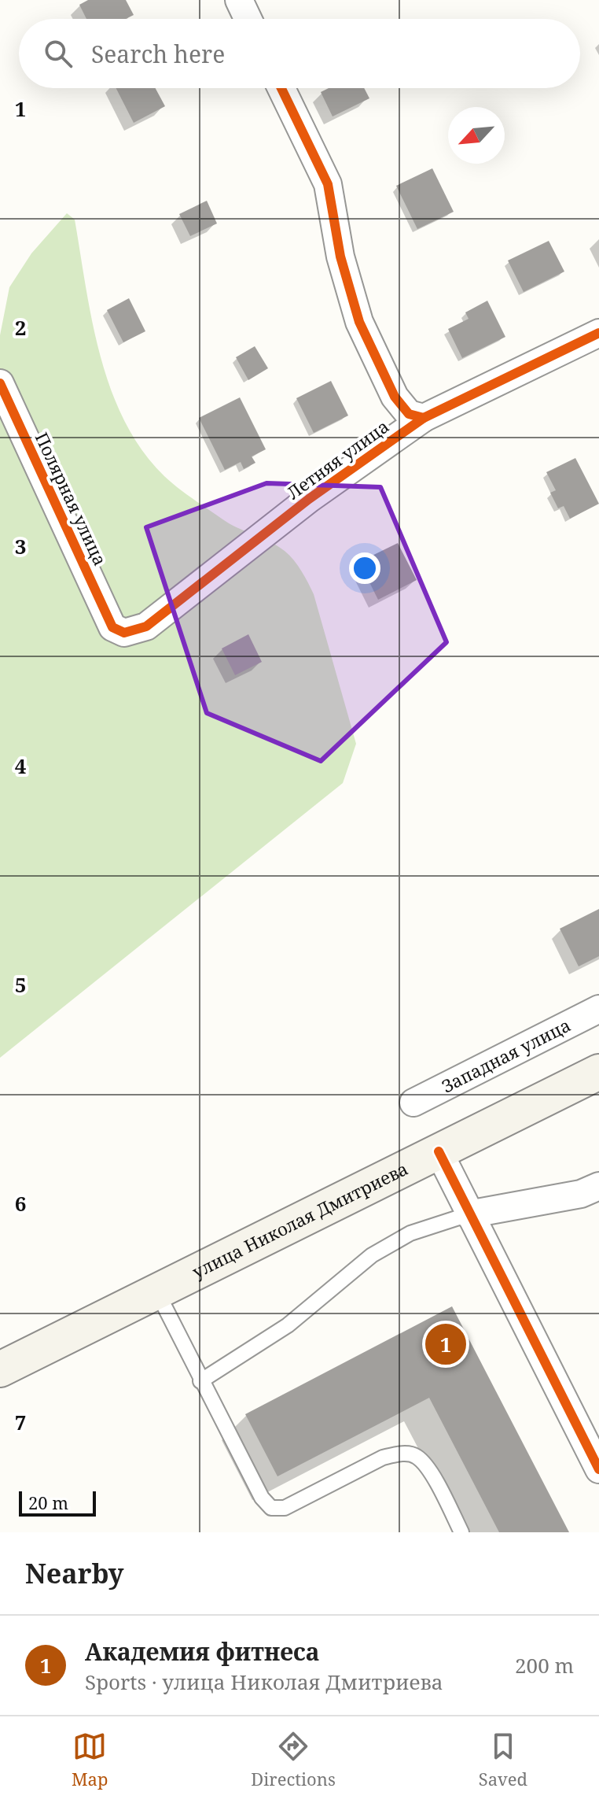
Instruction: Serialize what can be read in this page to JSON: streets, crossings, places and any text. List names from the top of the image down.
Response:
{
  "streets": {
    "main road": ["улица Николая Дмитриева"],
    "street": ["Летняя улица", "Полярная улица", "Западная улица"]
  },
  "crossings": [
    ["Летняя улица", "Полярная улица"]
  ],
  "scale_bar": "20 m",
  "north": "bottom left",
  "page": {
    "search": "Search here",
    "pins": "1",
    "scale": "20 m",
    "heading": "Nearby",
    "list": [
      {
        "mark": "1",
        "name": "Академия фитнеса",
        "note": "Sports · улица Николая Дмитриева",
        "value": "200 m"
      }
    ],
    "nav": ["Map", "Directions", "Saved"]
  },
  "grid": {
    "rows": [
      "1",
      "2",
      "3",
      "4",
      "5",
      "6",
      "7"
    ]
  }
}
